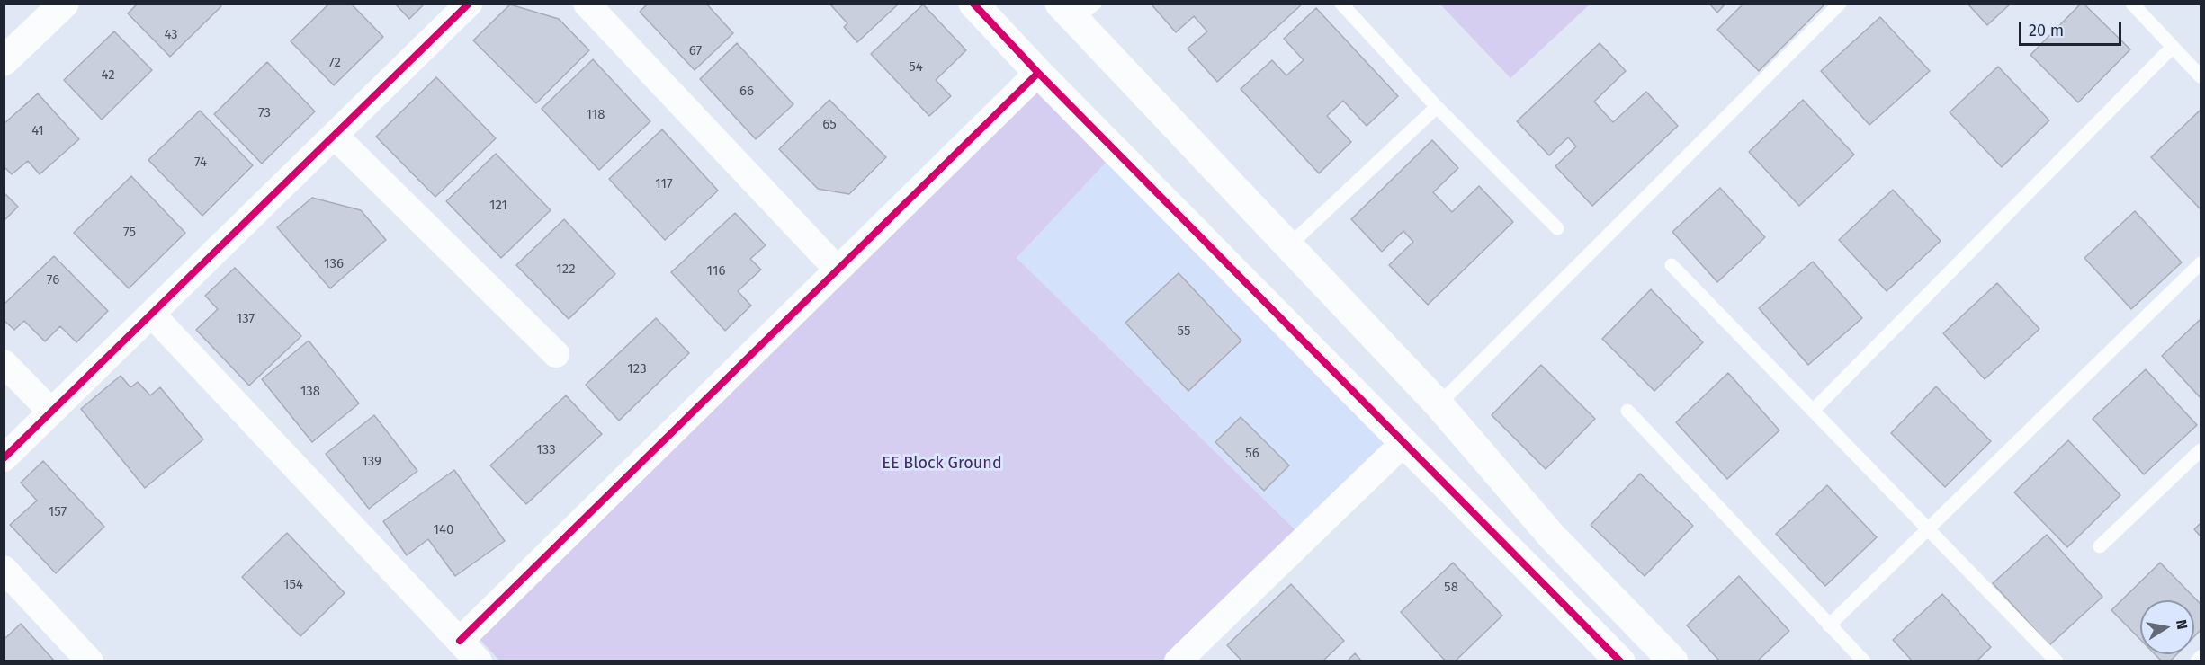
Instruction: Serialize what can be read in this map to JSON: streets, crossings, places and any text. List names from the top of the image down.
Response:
{
  "parks": ["EE Block Ground"],
  "house_numbers": [
    "43",
    "67",
    "72",
    "54",
    "42",
    "66",
    "73",
    "118",
    "65",
    "41",
    "74",
    "117",
    "121",
    "75",
    "136",
    "122",
    "116",
    "76",
    "137",
    "55",
    "123",
    "138",
    "133",
    "56",
    "139",
    "157",
    "140",
    "154",
    "58"
  ],
  "scale_bar": "20 m",
  "north": "right"
}
